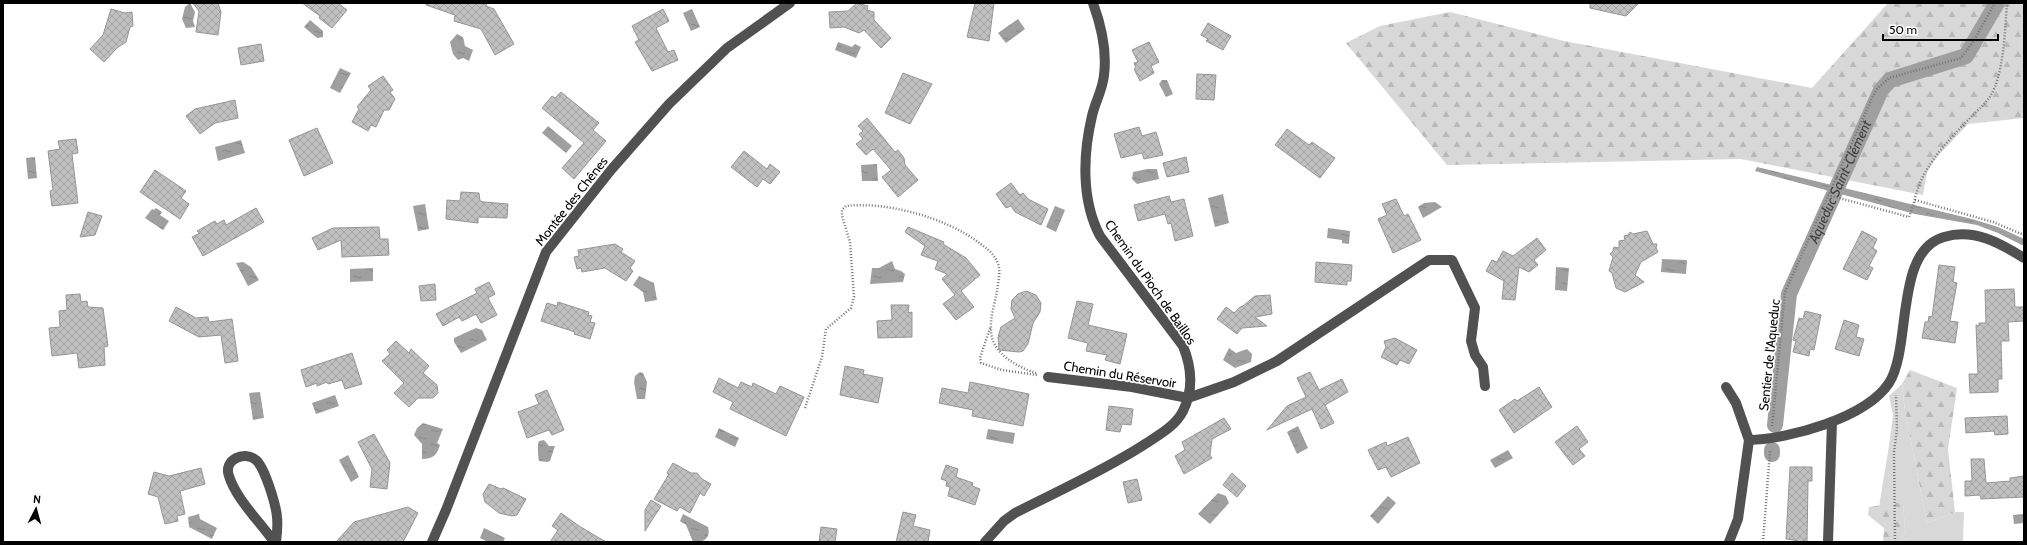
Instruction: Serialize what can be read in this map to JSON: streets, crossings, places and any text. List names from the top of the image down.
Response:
{
  "streets": {
    "street": ["Montée des Chênes", "Chemin du Pioch de Baillos", "Chemin du Réservoir"],
    "path": ["Sentier de l'Aqueduc"]
  },
  "crossings": [
    ["Chemin du Pioch de Baillos", "Chemin du Réservoir"]
  ],
  "water": ["Aqueduc Saint-Clément"],
  "scale_bar": "50 m",
  "north": "top"
}
